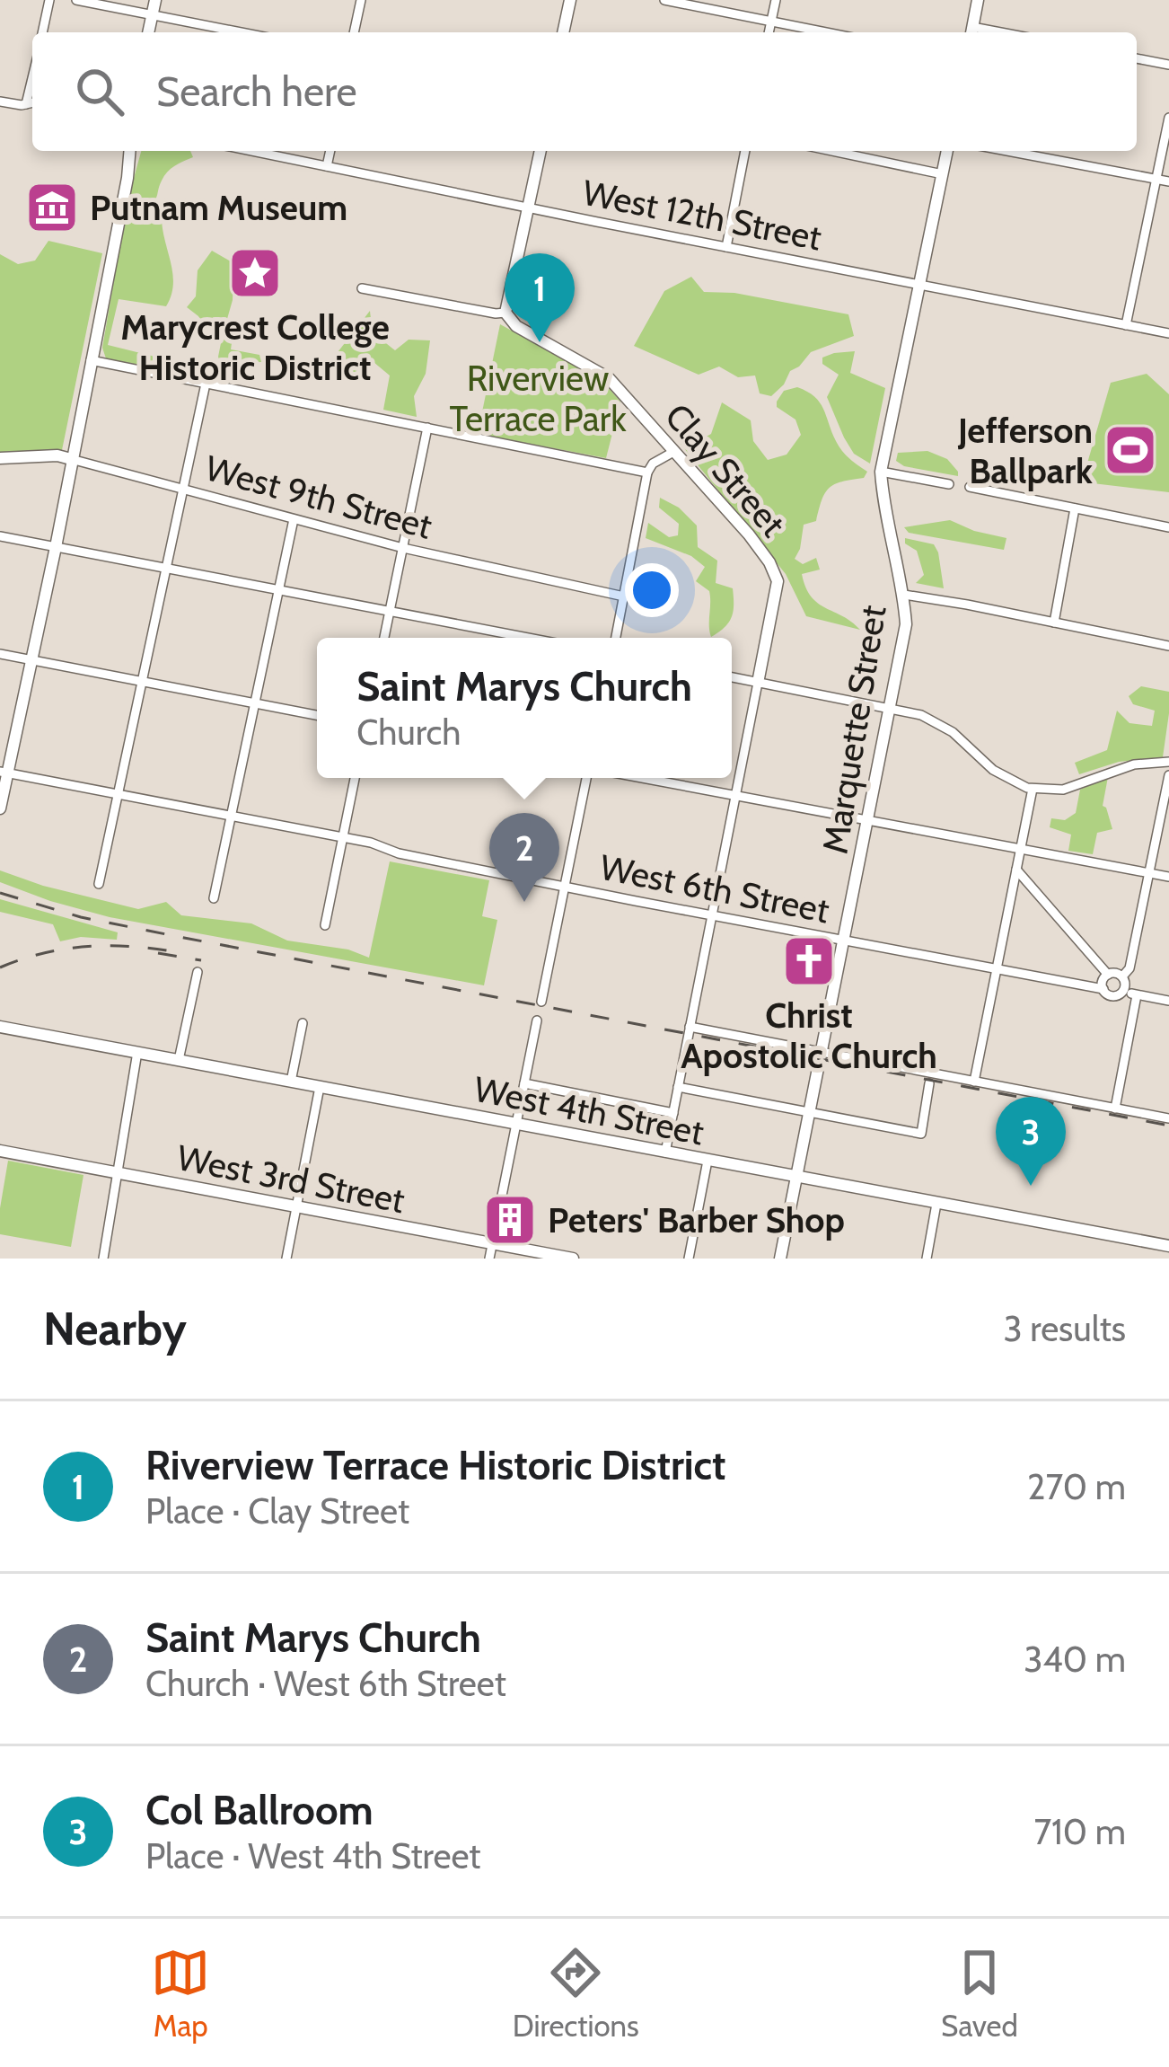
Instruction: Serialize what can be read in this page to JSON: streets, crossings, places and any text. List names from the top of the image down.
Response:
{
  "streets": {
    "main road": [
      "Clay Street",
      "West 9th Street",
      "Marquette Street",
      "West 4th Street",
      "West 3rd Street"
    ],
    "street": ["West 12th Street", "West 6th Street"]
  },
  "crossings": [
    ["West 12th Street", "Marquette Street"],
    ["Marquette Street", "West 6th Street"],
    ["Marquette Street", "West 4th Street"]
  ],
  "parks": ["Riverview Terrace Park"],
  "places": {
    "museum": ["Putnam Museum"],
    "place": ["Marycrest College Historic District"],
    "sports": ["Jefferson Ballpark"],
    "church": ["Christ Apostolic Church"],
    "building": ["Peters' Barber Shop"]
  },
  "page": {
    "search": "Search here",
    "pins": ["1", "2", "3"],
    "popup": ["Saint Marys Church", "Church"],
    "heading": ["Nearby", "3 results"],
    "list": [
      {
        "mark": "1",
        "name": "Riverview Terrace Historic District",
        "note": "Place · Clay Street",
        "value": "270 m"
      },
      {
        "mark": "2",
        "name": "Saint Marys Church",
        "note": "Church · West 6th Street",
        "value": "340 m"
      },
      {
        "mark": "3",
        "name": "Col Ballroom",
        "note": "Place · West 4th Street",
        "value": "710 m"
      }
    ],
    "nav": ["Map", "Directions", "Saved"]
  }
}
